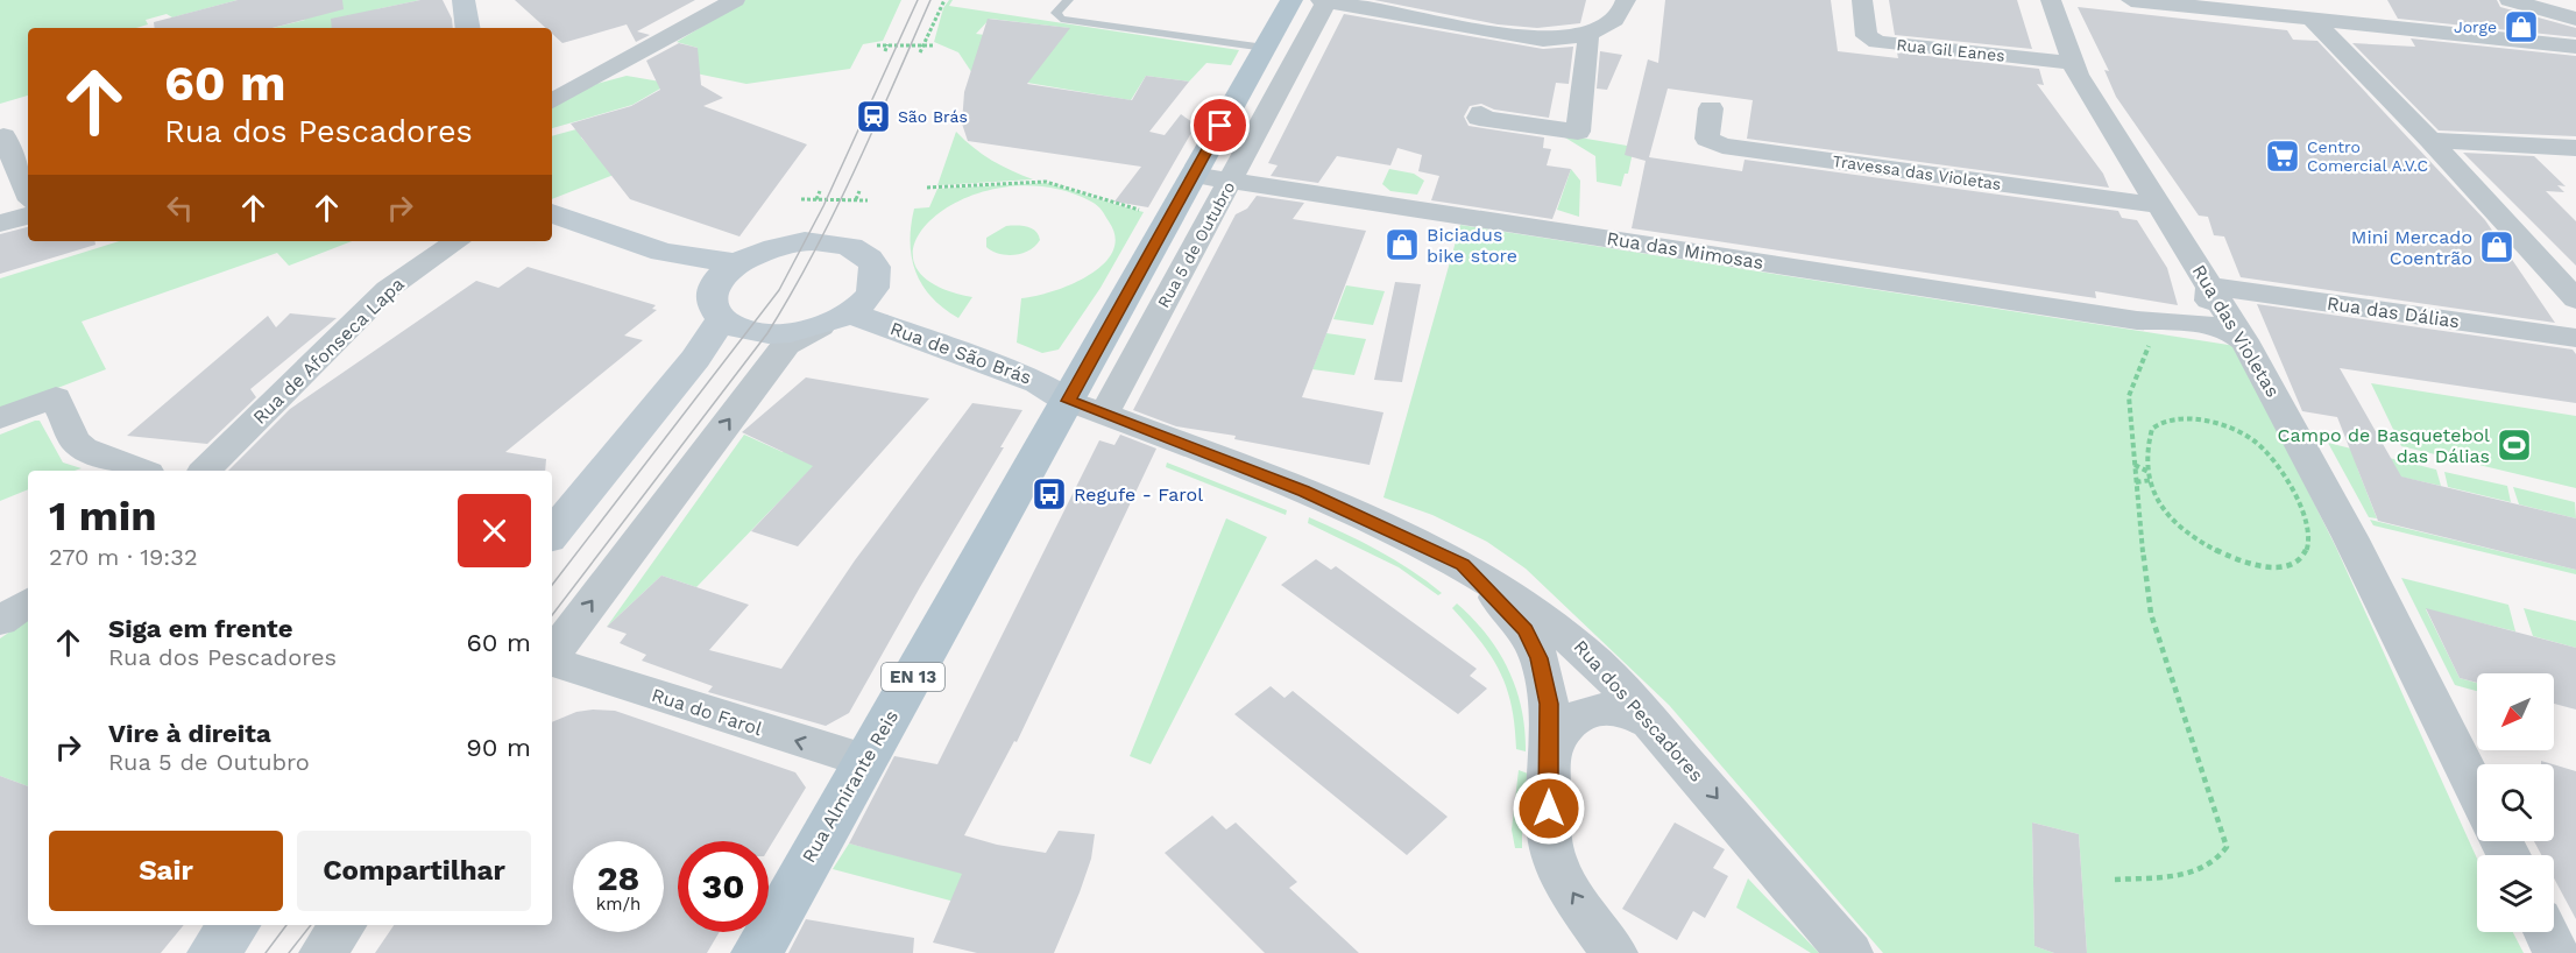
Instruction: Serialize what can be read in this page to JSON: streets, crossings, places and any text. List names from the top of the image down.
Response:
{
  "streets": {
    "main road": ["Rua 5 de Outubro", "EN 13", "Rua Almirante Reis"],
    "street": [
      "Rua Gil Eanes",
      "Travessa das Violetas",
      "Rua das Mimosas",
      "Rua das Dálias",
      "Rua das Violetas",
      "Rua de Afonseca Lapa",
      "Rua de São Brás",
      "Rua dos Pescadores",
      "Rua do Farol"
    ]
  },
  "crossings": [
    ["Rua Gil Eanes", "Rua das Violetas"],
    ["Travessa das Violetas", "Rua das Violetas"],
    ["Rua 5 de Outubro", "Rua das Mimosas"],
    ["Rua 5 de Outubro", "Rua de São Brás"],
    ["Rua 5 de Outubro", "Rua dos Pescadores"],
    ["Rua 5 de Outubro", "Rua Almirante Reis"],
    ["Rua das Mimosas", "Rua das Violetas"],
    ["Rua das Dálias", "Rua das Violetas"],
    ["Rua de São Brás", "Rua dos Pescadores"],
    ["Rua de São Brás", "Rua Almirante Reis"],
    ["Rua dos Pescadores", "Rua Almirante Reis"],
    ["Rua do Farol", "Rua Almirante Reis"]
  ],
  "one_way": ["Rua do Farol"],
  "places": {
    "shop": ["Jorge", "Biciadus bike store", "Mini Mercado Coentrão"],
    "station": ["São Brás"],
    "supermarket": ["Centro Comercial A.V.C"],
    "sports": ["Campo de Basquetebol das Dálias"],
    "bus stop": ["Regufe - Farol"]
  },
  "north": "bottom left",
  "page": {
    "turn": ["60 m", "Rua dos Pescadores"],
    "heading": ["1 min", "270 m · 19:32"],
    "list": [
      {
        "name": "Siga em frente",
        "note": "Rua dos Pescadores",
        "value": "60 m"
      },
      {
        "name": "Vire à direita",
        "note": "Rua 5 de Outubro",
        "value": "90 m"
      }
    ],
    "buttons": ["Sair", "Compartilhar"],
    "speed": "28 km/h",
    "limit": "30"
  }
}
